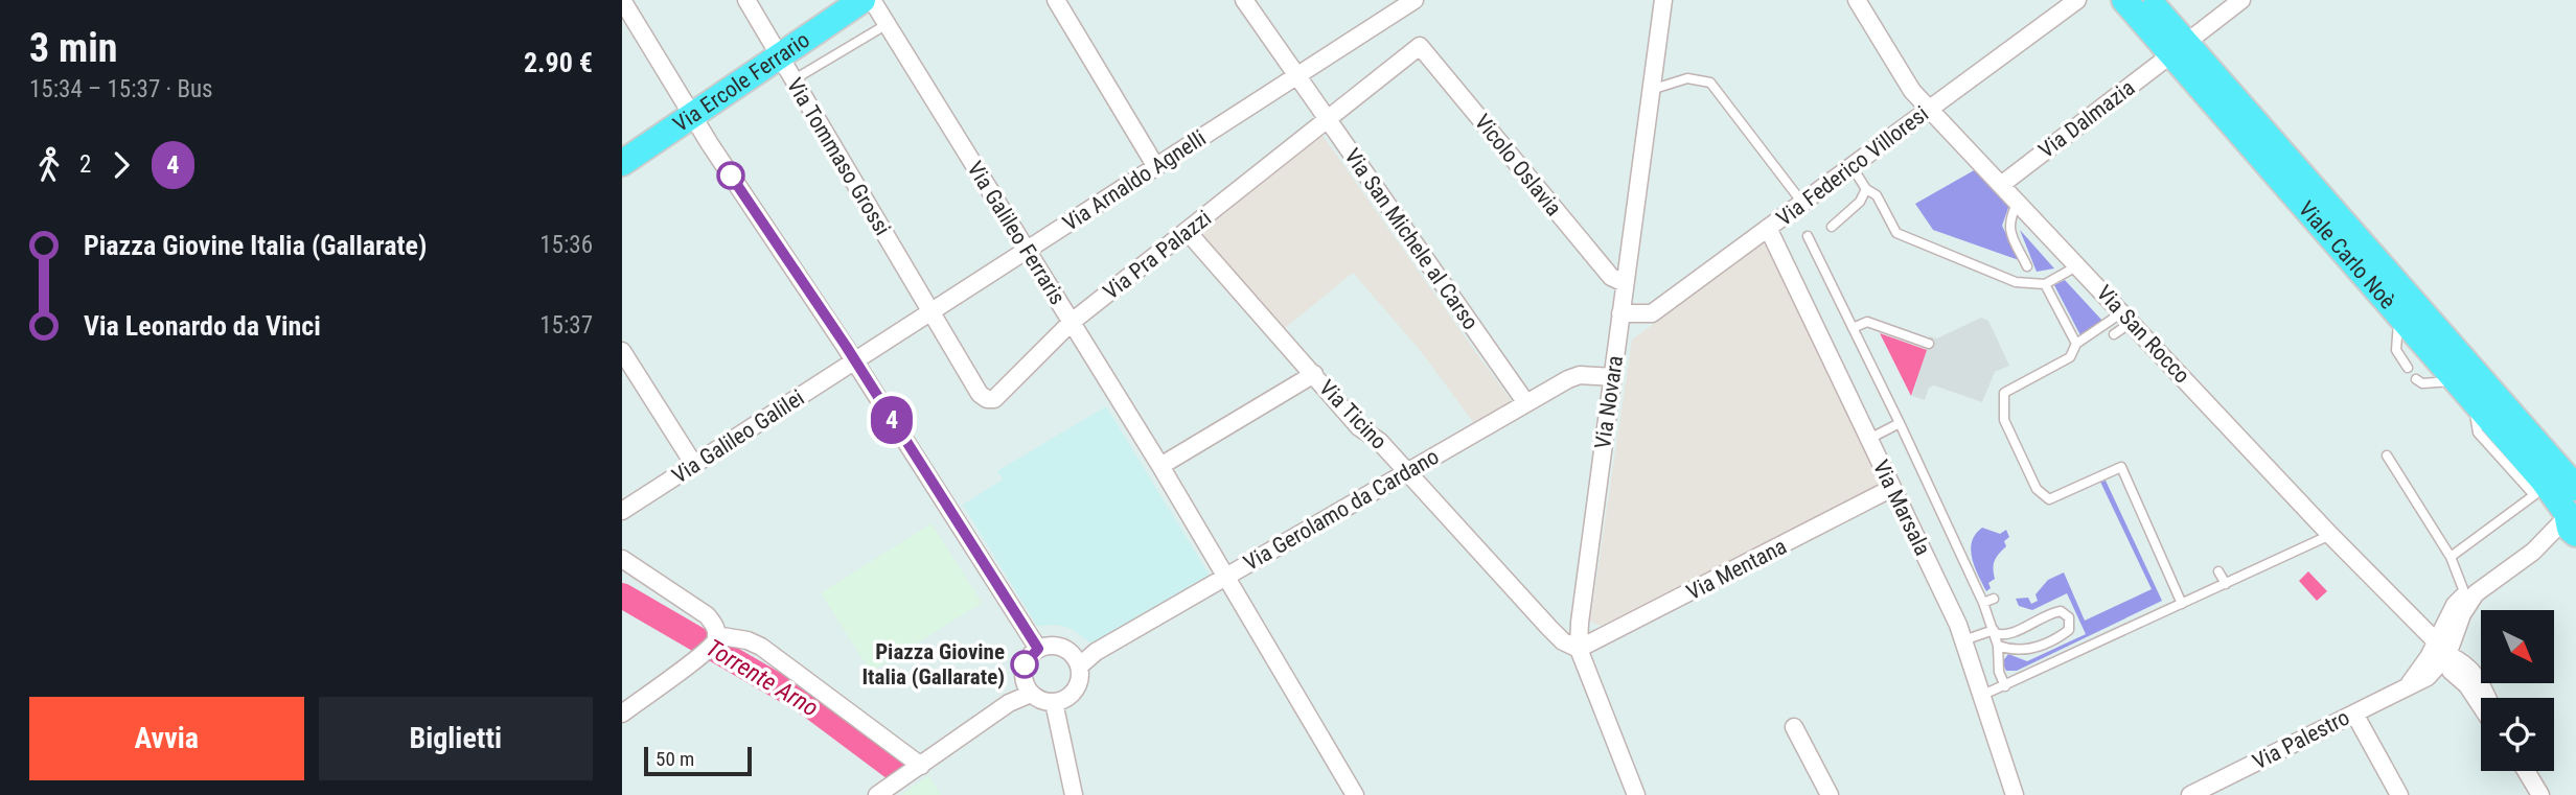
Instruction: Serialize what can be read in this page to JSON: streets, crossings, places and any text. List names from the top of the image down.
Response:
{
  "streets": {
    "main road": ["Via Ercole Ferrario", "Viale Carlo Noè"],
    "street": [
      "Via Dalmazia",
      "Via Tommaso Grossi",
      "Vicolo Oslavia",
      "Via Federico Villoresi",
      "Via Arnaldo Agnelli",
      "Via Galileo Ferraris",
      "Via San Michele al Carso",
      "Via Pra Palazzi",
      "Via San Rocco",
      "Via Novara",
      "Via Ticino",
      "Via Galileo Galilei",
      "Via Marsala",
      "Via Gerolamo da Cardano",
      "Via Mentana",
      "Via Palestro"
    ]
  },
  "crossings": [
    ["Via Ercole Ferrario", "Via Tommaso Grossi"],
    ["Via Dalmazia", "Viale Carlo Noè"],
    ["Via Dalmazia", "Via San Rocco"],
    ["Via Tommaso Grossi", "Via Arnaldo Agnelli"],
    ["Via Tommaso Grossi", "Via Pra Palazzi"],
    ["Vicolo Oslavia", "Via Pra Palazzi"],
    ["Vicolo Oslavia", "Via Novara"],
    ["Via Federico Villoresi", "Via San Rocco"],
    ["Via Federico Villoresi", "Via Novara"],
    ["Via Federico Villoresi", "Via Marsala"],
    ["Via Arnaldo Agnelli", "Via Galileo Ferraris"],
    ["Via Arnaldo Agnelli", "Via San Michele al Carso"],
    ["Via Arnaldo Agnelli", "Via Pra Palazzi"],
    ["Via Arnaldo Agnelli", "Via Galileo Galilei"],
    ["Via Galileo Ferraris", "Via Pra Palazzi"],
    ["Via Galileo Ferraris", "Via Gerolamo da Cardano"],
    ["Via San Michele al Carso", "Via Pra Palazzi"],
    ["Via San Michele al Carso", "Via Gerolamo da Cardano"],
    ["Via Pra Palazzi", "Via Ticino"],
    ["Viale Carlo Noè", "Via Palestro"],
    ["Via San Rocco", "Via Palestro"],
    ["Via Novara", "Via Ticino"],
    ["Via Novara", "Via Gerolamo da Cardano"],
    ["Via Novara", "Via Mentana"],
    ["Via Ticino", "Via Gerolamo da Cardano"],
    ["Via Ticino", "Via Mentana"],
    ["Via Marsala", "Via Mentana"]
  ],
  "water": ["Torrente Arno"],
  "places": ["Piazza Giovine Italia (Gallarate)"],
  "lines": ["bus line 4"],
  "scale_bar": "50 m",
  "north": "bottom right",
  "page": {
    "heading": ["3 min", "15:34 – 15:37 · Bus", "2.90 €"],
    "on_map": "4",
    "legs": ["2", "4"],
    "list": [
      {
        "name": "Piazza Giovine Italia (Gallarate)",
        "value": "15:36"
      },
      {
        "name": "Via Leonardo da Vinci",
        "value": "15:37"
      }
    ],
    "buttons": ["Avvia", "Biglietti"],
    "scale": "50 m"
  }
}
